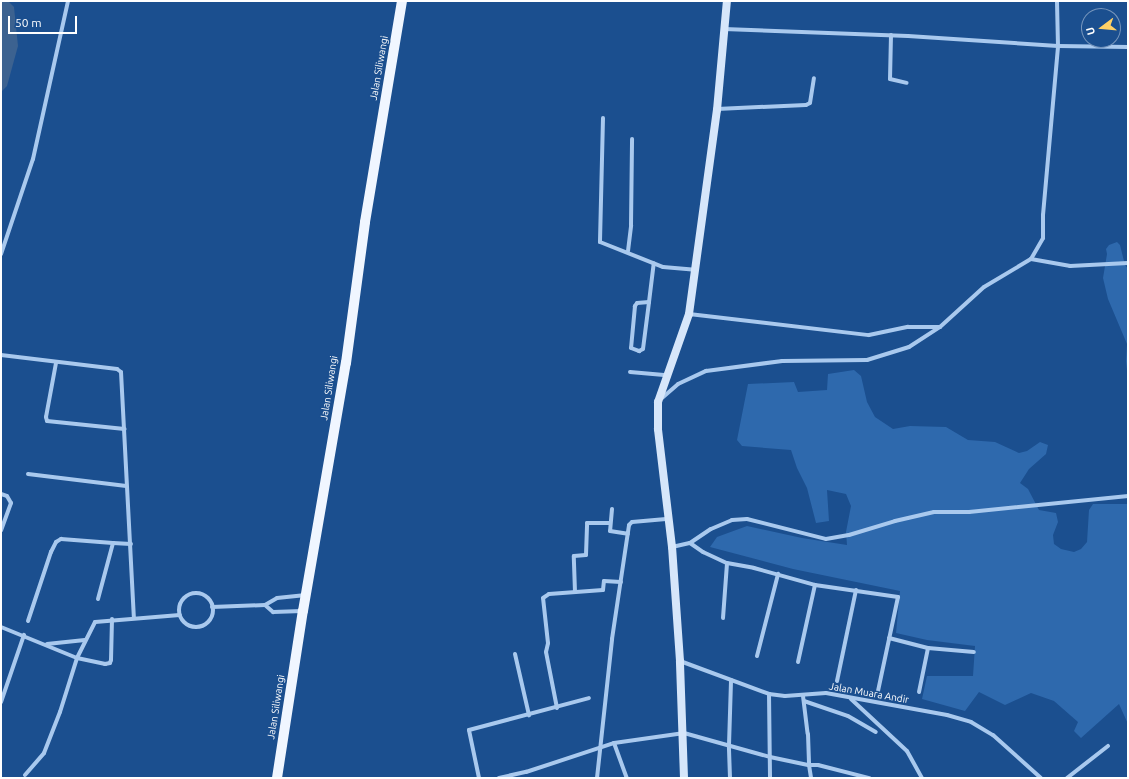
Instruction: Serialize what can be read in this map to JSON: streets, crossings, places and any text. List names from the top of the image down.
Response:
{
  "streets": {
    "main road": ["Jalan Siliwangi"],
    "street": ["Jalan Muara Andir"]
  },
  "scale_bar": "50 m",
  "north": "left"
}
